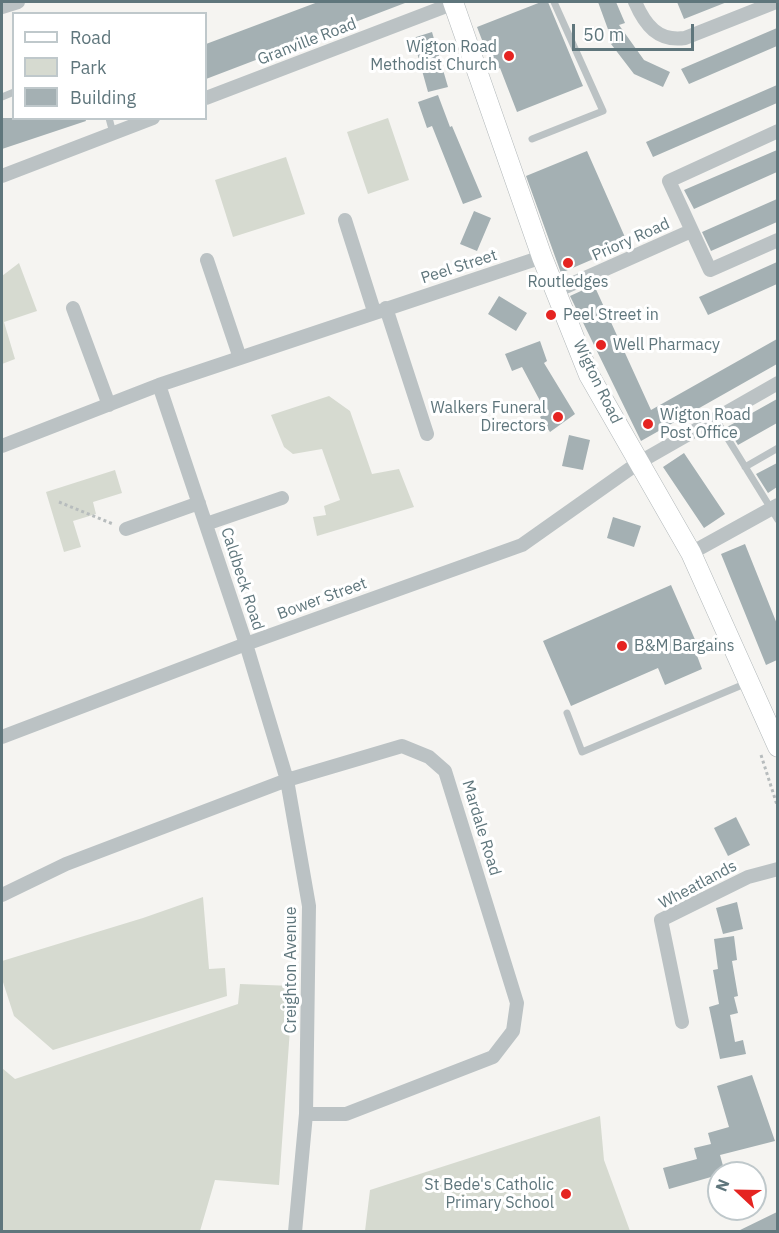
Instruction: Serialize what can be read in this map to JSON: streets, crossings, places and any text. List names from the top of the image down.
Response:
{
  "streets": {
    "main road": ["Wigton Road"],
    "street": [
      "Granville Road",
      "Priory Road",
      "Peel Street",
      "Caldbeck Road",
      "Bower Street",
      "Mardale Road",
      "Wheatlands",
      "Creighton Avenue"
    ]
  },
  "crossings": [
    ["Granville Road", "Wigton Road"],
    ["Priory Road", "Wigton Road"],
    ["Peel Street", "Wigton Road"],
    ["Peel Street", "Caldbeck Road"],
    ["Wigton Road", "Bower Street"],
    ["Caldbeck Road", "Bower Street"],
    ["Caldbeck Road", "Creighton Avenue"],
    ["Bower Street", "Creighton Avenue"],
    ["Mardale Road", "Creighton Avenue"]
  ],
  "places": [
    "Wigton Road Methodist Church",
    "Routledges",
    "Peel Street in",
    "Well Pharmacy",
    "Walkers Funeral Directors",
    "Wigton Road Post Office",
    "B&M Bargains",
    "St Bede's Catholic Primary School"
  ],
  "legend": ["Road", "Park", "Building"],
  "scale_bar": "50 m",
  "north": "left"
}
